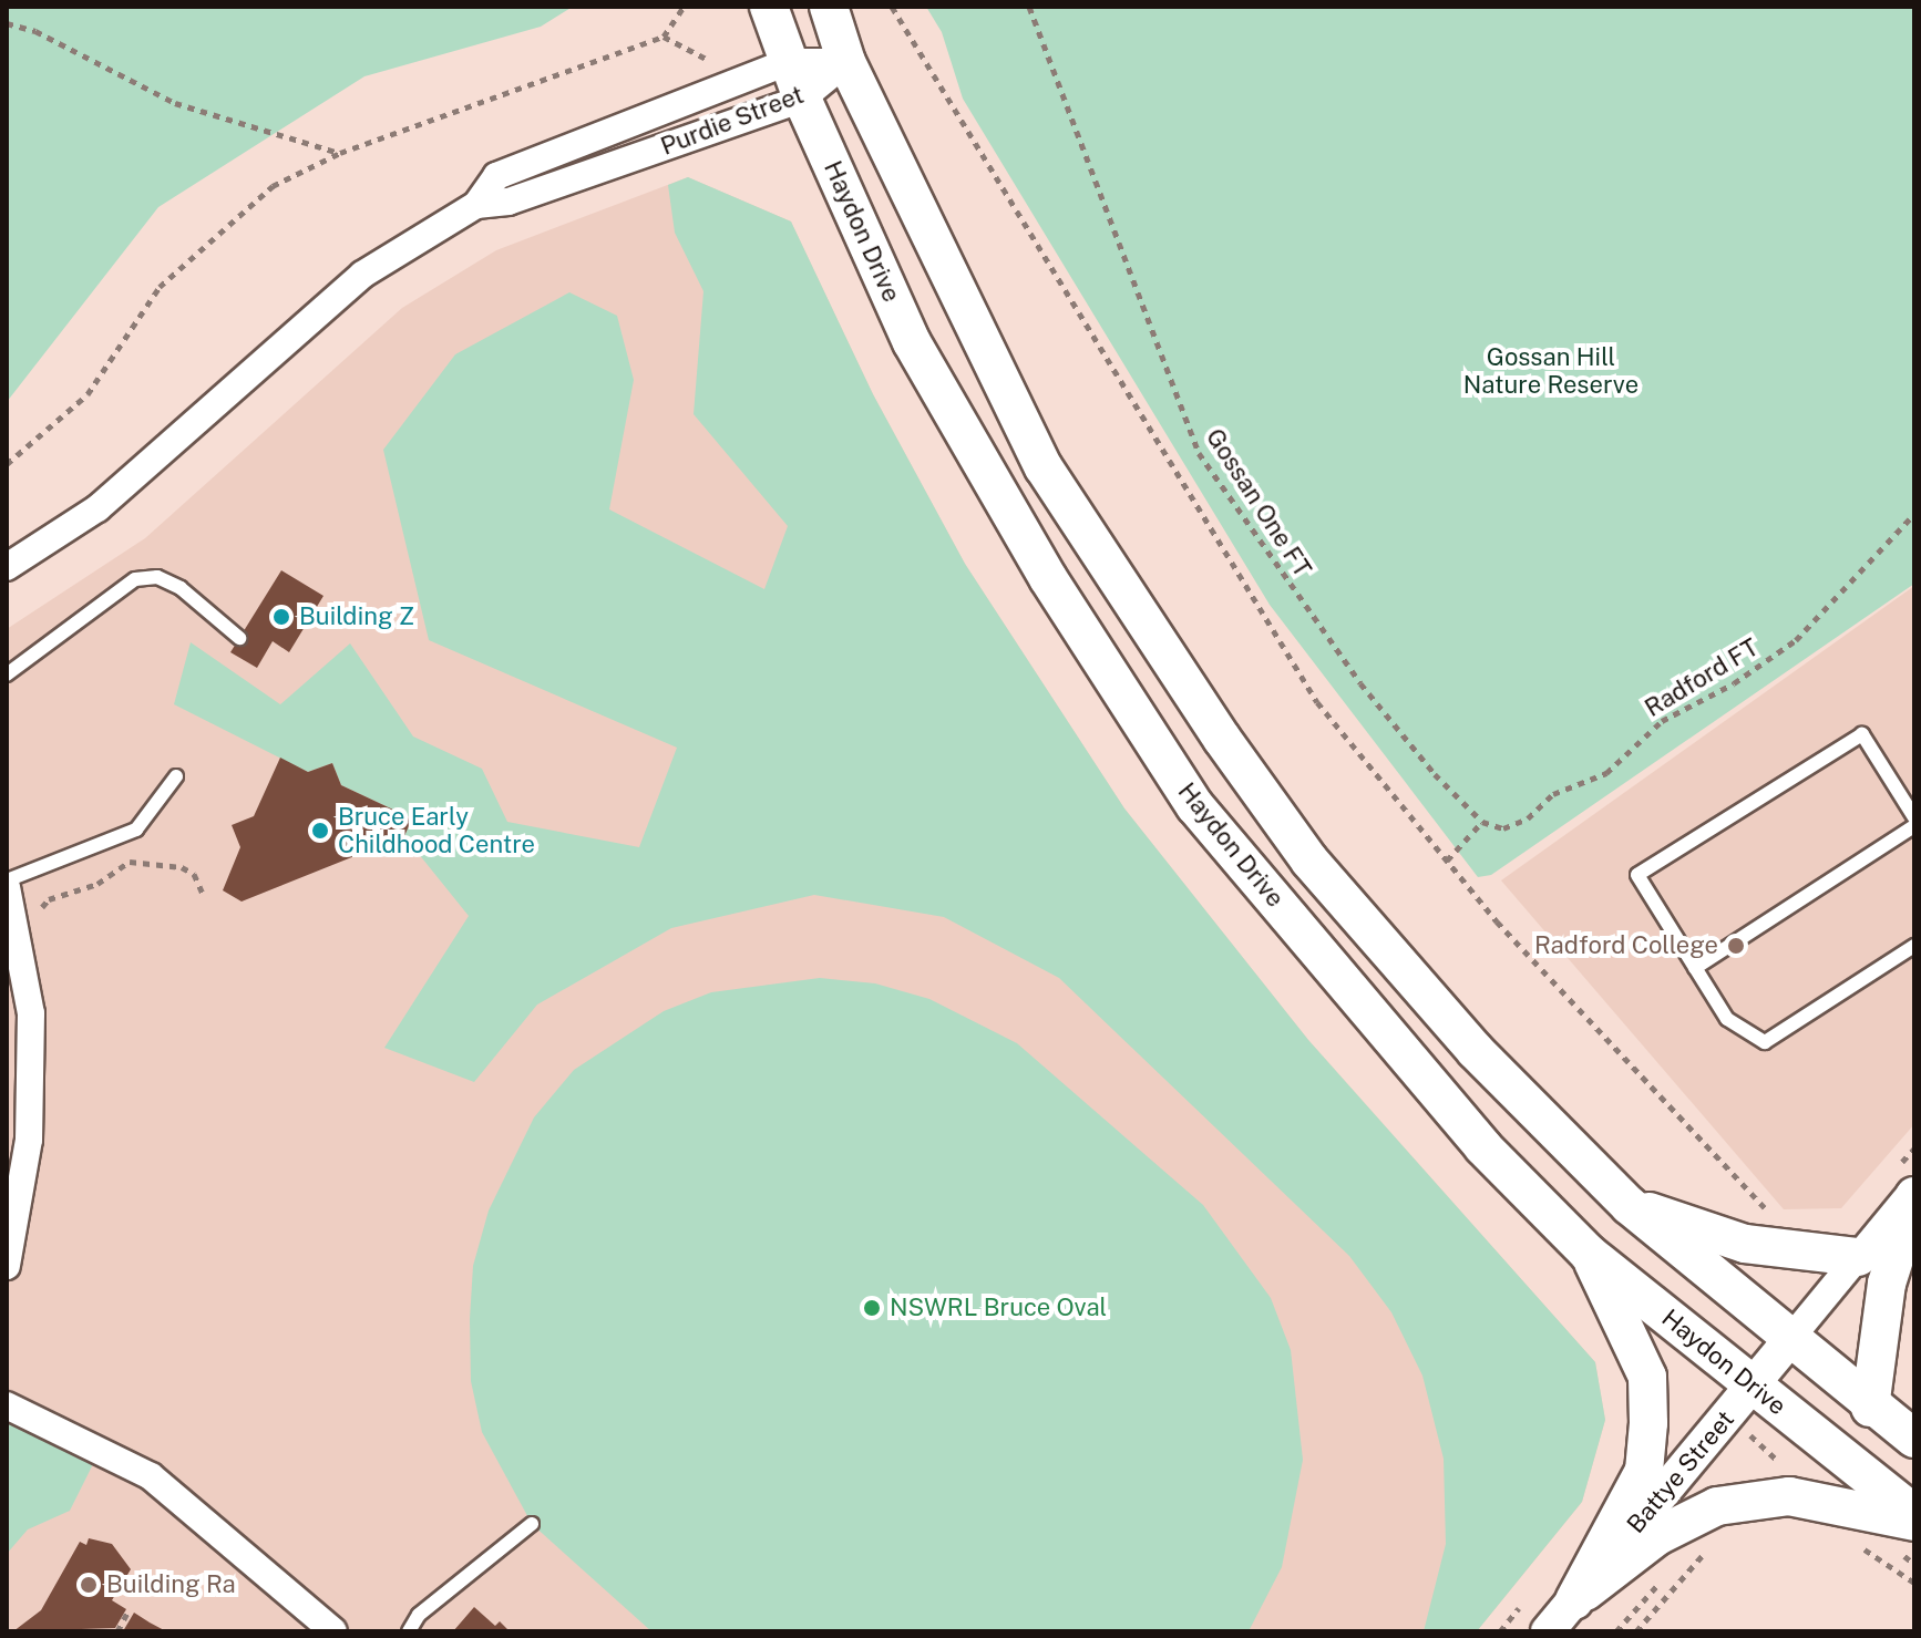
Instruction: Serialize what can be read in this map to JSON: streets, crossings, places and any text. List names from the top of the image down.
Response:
{
  "streets": {
    "main road": ["Haydon Drive"],
    "street": ["Purdie Street", "Battye Street"],
    "path": ["Gossan One FT", "Radford FT"]
  },
  "crossings": [
    ["Purdie Street", "Haydon Drive"],
    ["Haydon Drive", "Battye Street"],
    ["Gossan One FT", "Radford FT"]
  ],
  "parks": ["Gossan Hill Nature Reserve"],
  "places": [
    "Building Z",
    "Bruce Early Childhood Centre",
    "Radford College",
    "NSWRL Bruce Oval",
    "Building Ra"
  ]
}
